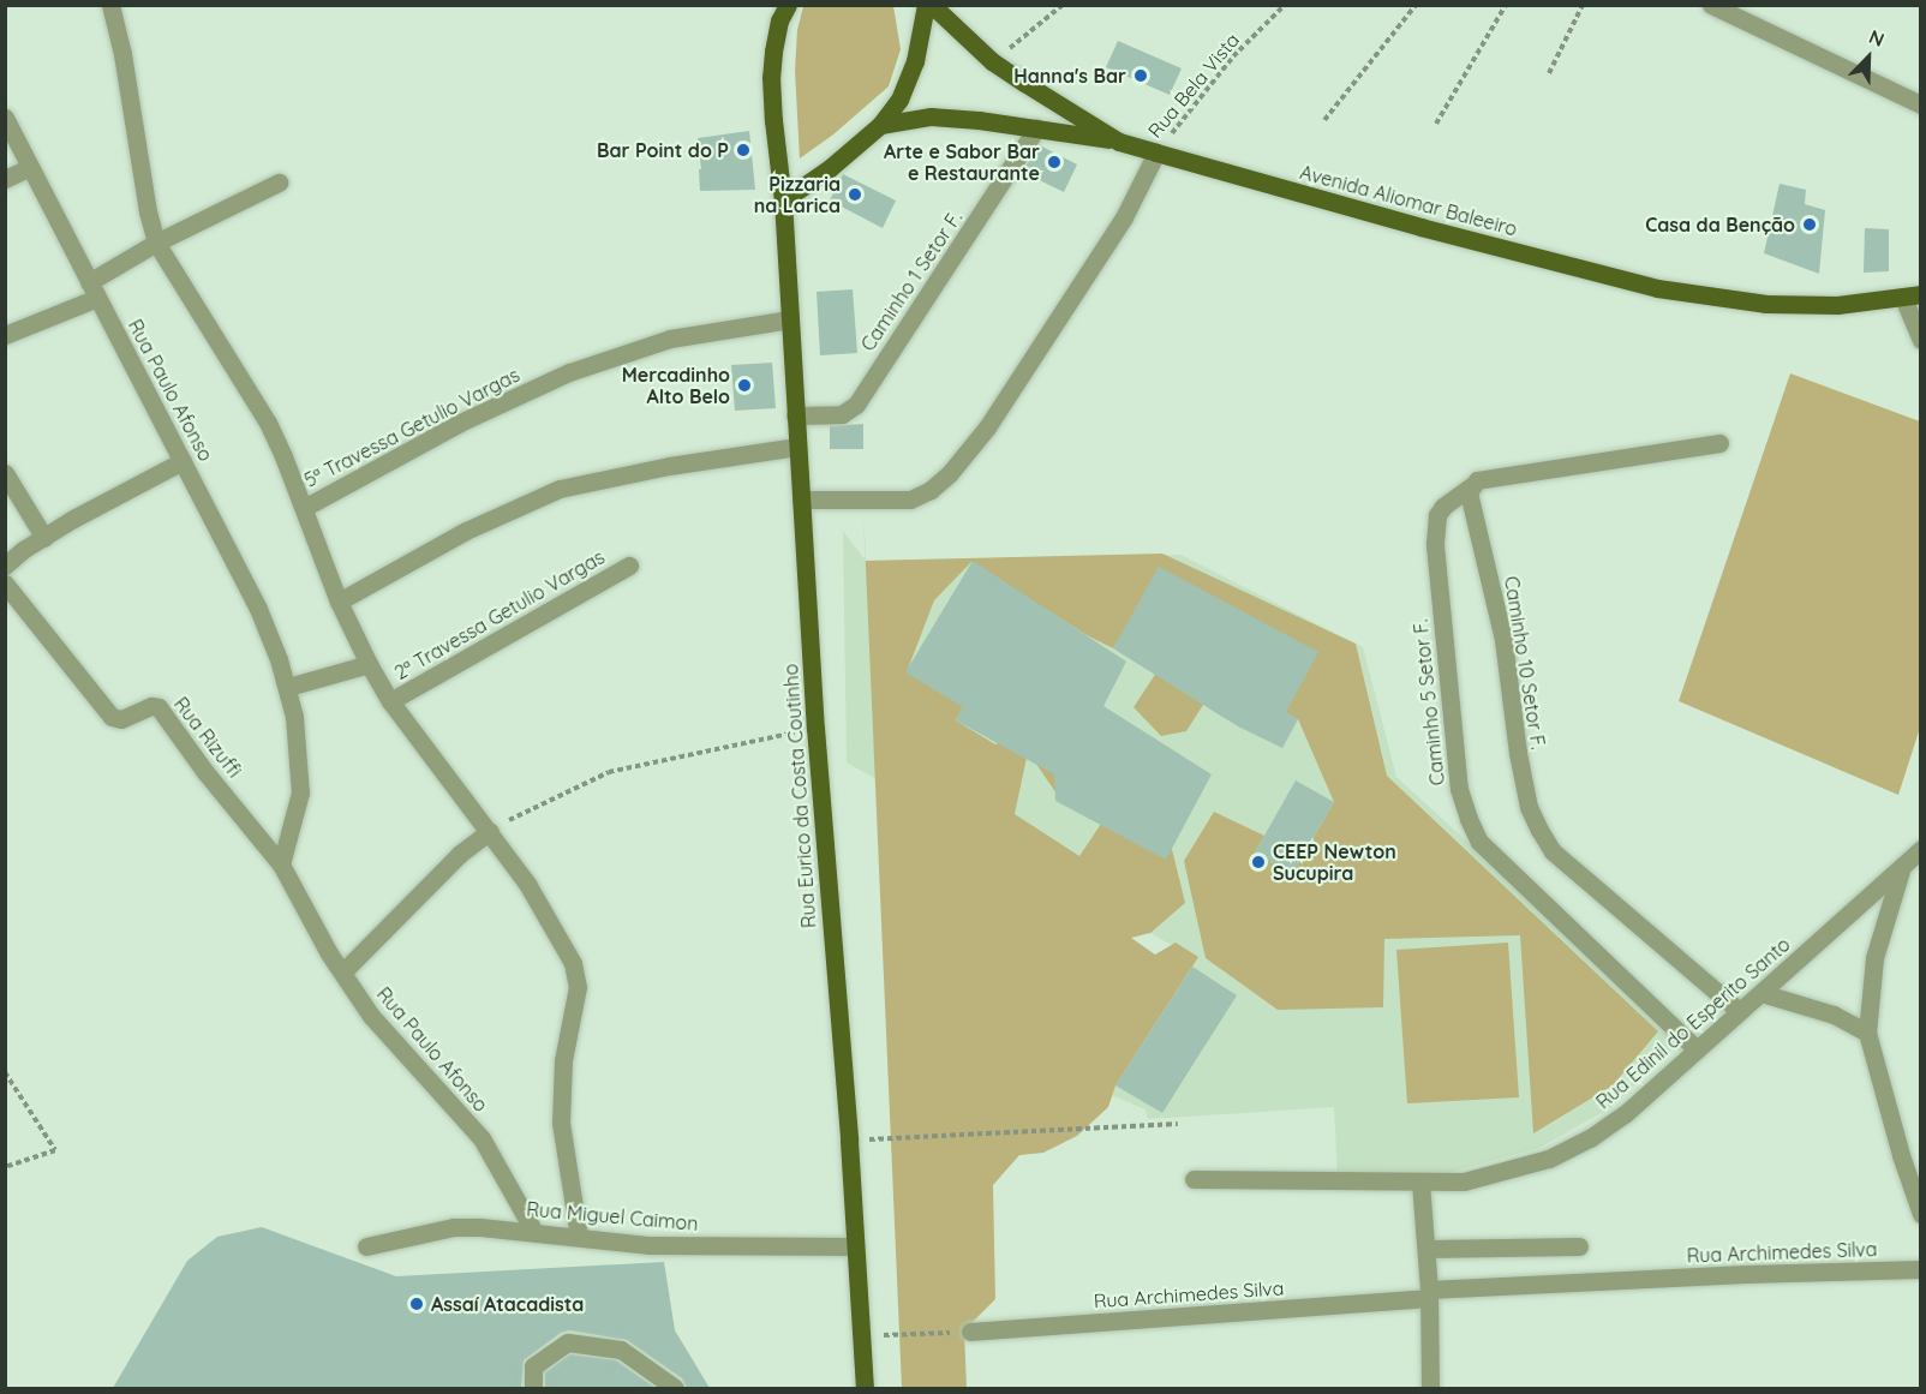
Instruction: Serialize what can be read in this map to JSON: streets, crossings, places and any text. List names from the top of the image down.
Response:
{
  "streets": {
    "main road": ["Avenida Aliomar Baleeiro", "Rua Eurico da Costa Coutinho"],
    "street": [
      "Caminho 1 Setor F.",
      "Rua Paulo Afonso",
      "5ª Travessa Getulio Vargas",
      "2ª Travessa Getulio Vargas",
      "Caminho 10 Setor F.",
      "Caminho 5 Setor F.",
      "Rua Rizuffi",
      "Rua Edinil do Esperito Santo",
      "Rua Miguel Caimon",
      "Rua Archimedes Silva"
    ],
    "path": ["Rua Bela Vista"]
  },
  "crossings": [
    ["Rua Bela Vista", "Avenida Aliomar Baleeiro"],
    ["Caminho 1 Setor F.", "Rua Eurico da Costa Coutinho"],
    ["Rua Paulo Afonso", "Rua Rizuffi"],
    ["Rua Paulo Afonso", "Rua Miguel Caimon"],
    ["5ª Travessa Getulio Vargas", "Rua Eurico da Costa Coutinho"],
    ["Caminho 10 Setor F.", "Caminho 5 Setor F."],
    ["Caminho 10 Setor F.", "Rua Edinil do Esperito Santo"],
    ["Caminho 5 Setor F.", "Rua Edinil do Esperito Santo"],
    ["Rua Eurico da Costa Coutinho", "Rua Miguel Caimon"]
  ],
  "places": [
    "Hanna's Bar",
    "Bar Point do P",
    "Arte e Sabor Bar e Restaurante",
    "Pizzaria na Larica",
    "Casa da Benção",
    "Mercadinho Alto Belo",
    "CEEP Newton Sucupira",
    "Assaí Atacadista"
  ],
  "north": "top right"
}
